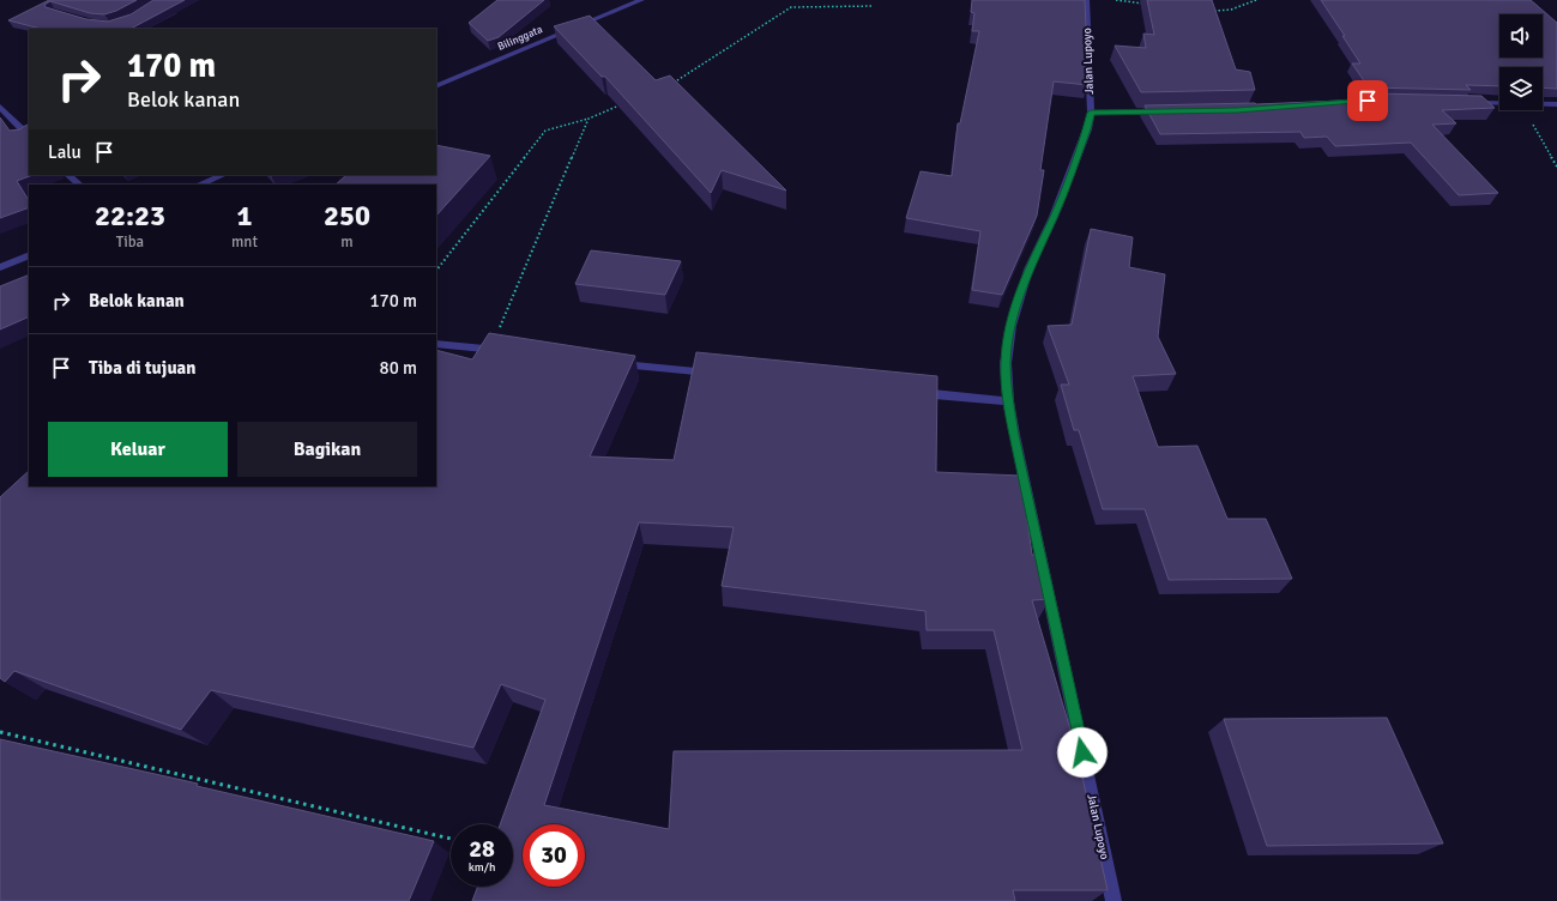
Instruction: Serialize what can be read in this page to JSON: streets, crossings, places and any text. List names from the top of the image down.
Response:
{
  "streets": {
    "street": ["Bilinggata", "Jalan Lupoyo"]
  },
  "page": {
    "turn": ["170 m", "Belok kanan"],
    "then": "Lalu",
    "eta": [
      "22:23",
      "Tiba",
      "1",
      "mnt",
      "250",
      "m"
    ],
    "list": [
      {
        "name": "Belok kanan",
        "value": "170 m"
      },
      {
        "name": "Tiba di tujuan",
        "value": "80 m"
      }
    ],
    "buttons": ["Keluar", "Bagikan"],
    "speed": "28 km/h",
    "limit": "30"
  }
}
